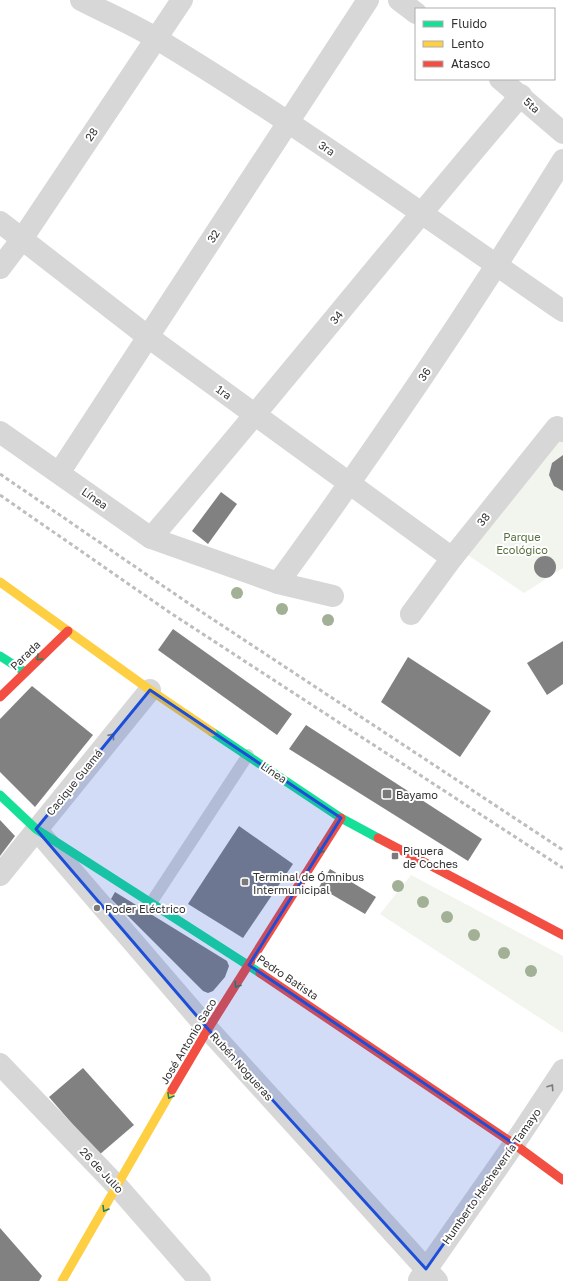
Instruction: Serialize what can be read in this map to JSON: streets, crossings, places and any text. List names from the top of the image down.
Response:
{
  "streets": {
    "main road": [
      "Línea",
      "Parada",
      "Pedro Batista",
      "José Antonio Saco"
    ],
    "street": [
      "5ta",
      "28",
      "3ra",
      "32",
      "34",
      "36",
      "1ra",
      "38",
      "Cacique Guamá",
      "Rubén Nogueras",
      "26 de Julio",
      "Humberto Hecheverría Tamayo"
    ]
  },
  "crossings": [
    ["5ta", "34"],
    ["28", "3ra"],
    ["28", "1ra"],
    ["3ra", "32"],
    ["3ra", "34"],
    ["3ra", "36"],
    ["32", "1ra"],
    ["32", "Línea"],
    ["34", "1ra"],
    ["34", "Línea"],
    ["36", "1ra"],
    ["36", "Línea"],
    ["1ra", "38"],
    ["Línea", "Parada"],
    ["Línea", "Cacique Guamá"],
    ["Línea", "José Antonio Saco"],
    ["Cacique Guamá", "Pedro Batista"],
    ["Cacique Guamá", "Rubén Nogueras"],
    ["Pedro Batista", "José Antonio Saco"],
    ["Pedro Batista", "Rubén Nogueras"],
    ["Pedro Batista", "Humberto Hecheverría Tamayo"],
    ["José Antonio Saco", "Rubén Nogueras"],
    ["José Antonio Saco", "26 de Julio"],
    ["Rubén Nogueras", "Humberto Hecheverría Tamayo"]
  ],
  "one_way": [
    "Parada",
    "Cacique Guamá",
    "José Antonio Saco",
    "Humberto Hecheverría Tamayo"
  ],
  "parks": ["Parque Ecológico"],
  "places": {
    "transit": ["Bayamo", "Piquera de Coches", "Terminal de Ómnibus Intermunicipal"],
    "other": ["Poder Eléctrico"]
  },
  "legend": ["Fluido", "Lento", "Atasco"]
}
